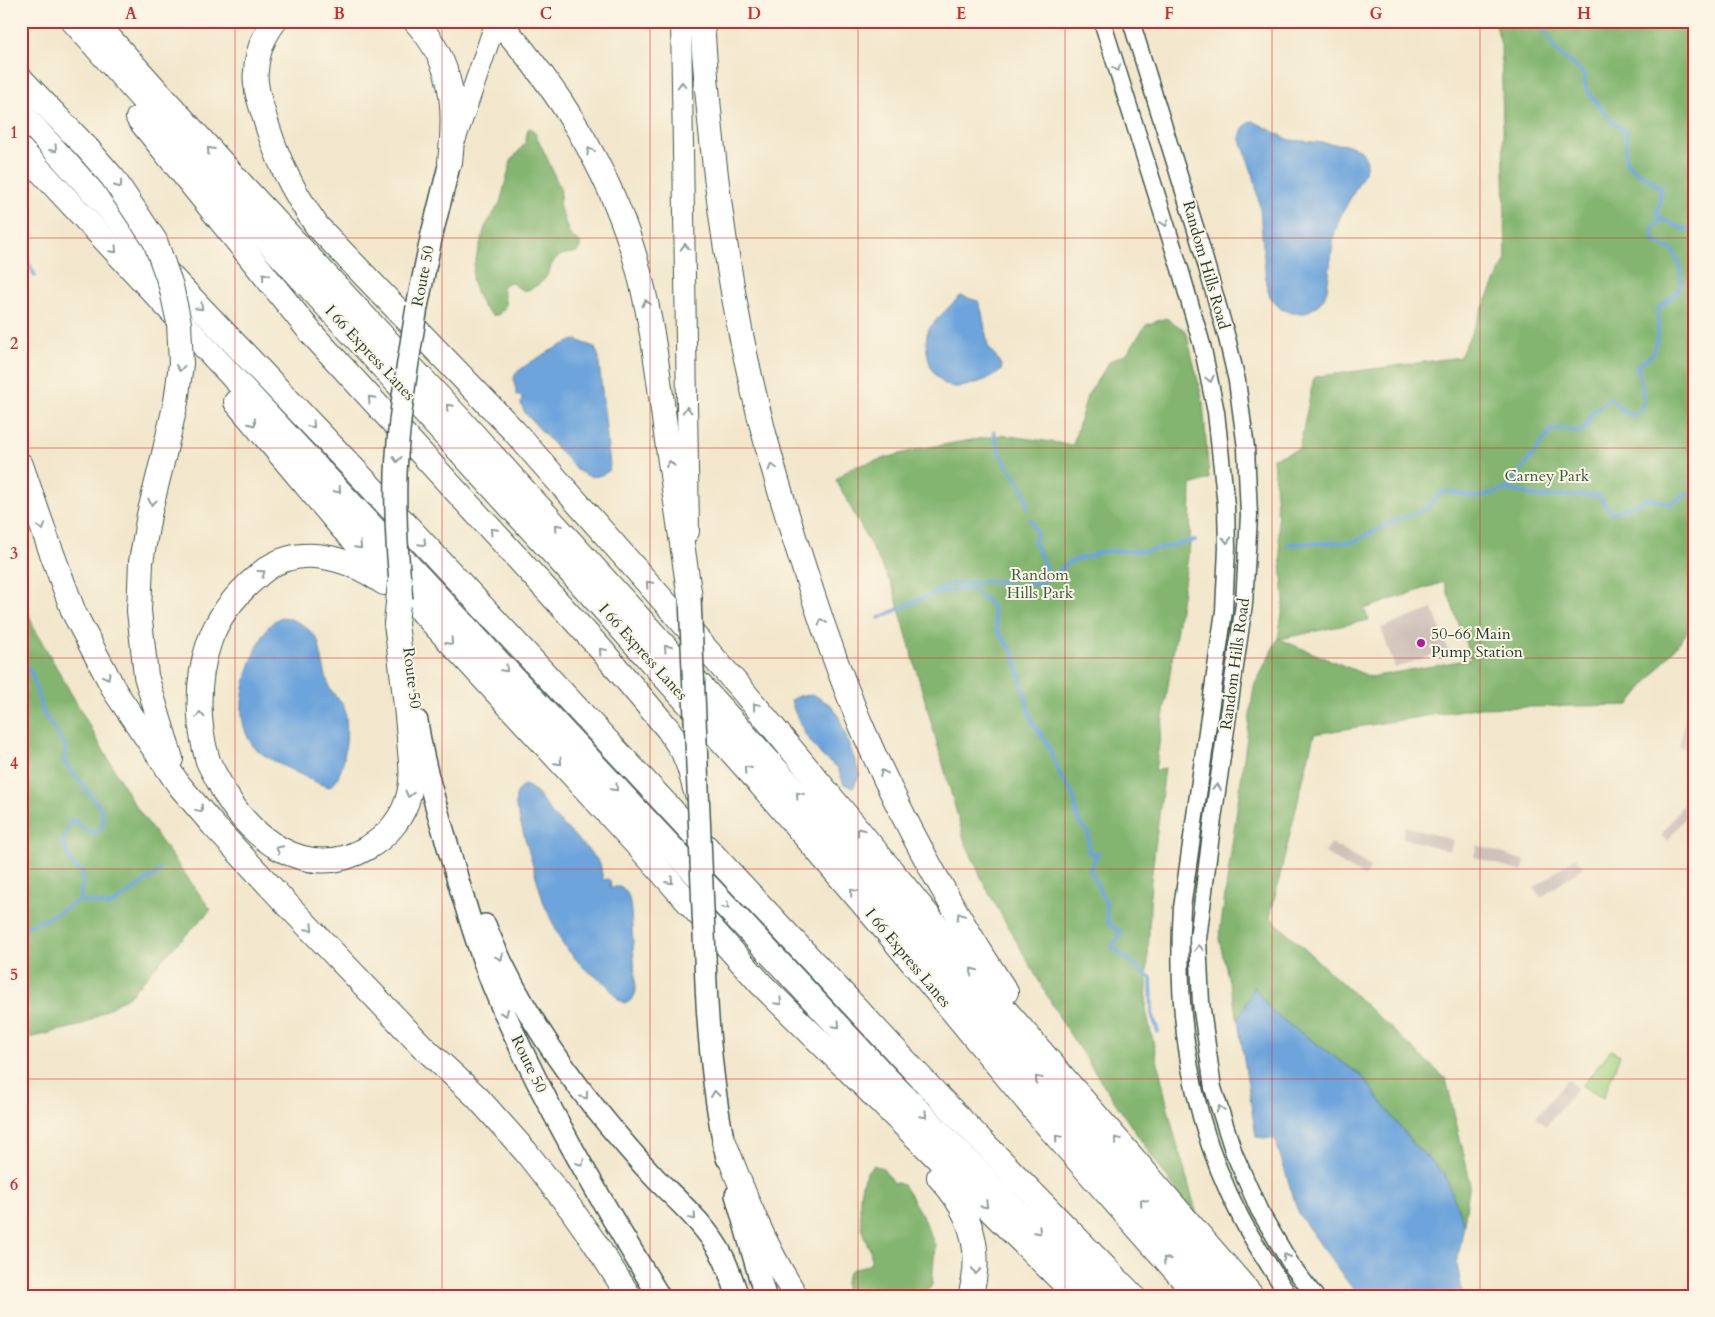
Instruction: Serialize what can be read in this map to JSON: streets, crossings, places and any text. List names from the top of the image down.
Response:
{
  "streets": {
    "highway": ["Route 50", "I 66 Express Lanes"],
    "street": ["Random Hills Road"]
  },
  "one_way": ["Route 50"],
  "parks": ["Carney Park", "Random Hills Park"],
  "places": ["50-66 Main Pump Station"],
  "grid": {
    "columns": [
      "A",
      "B",
      "C",
      "D",
      "E",
      "F",
      "G",
      "H"
    ],
    "rows": [
      "1",
      "2",
      "3",
      "4",
      "5",
      "6"
    ]
  }
}
